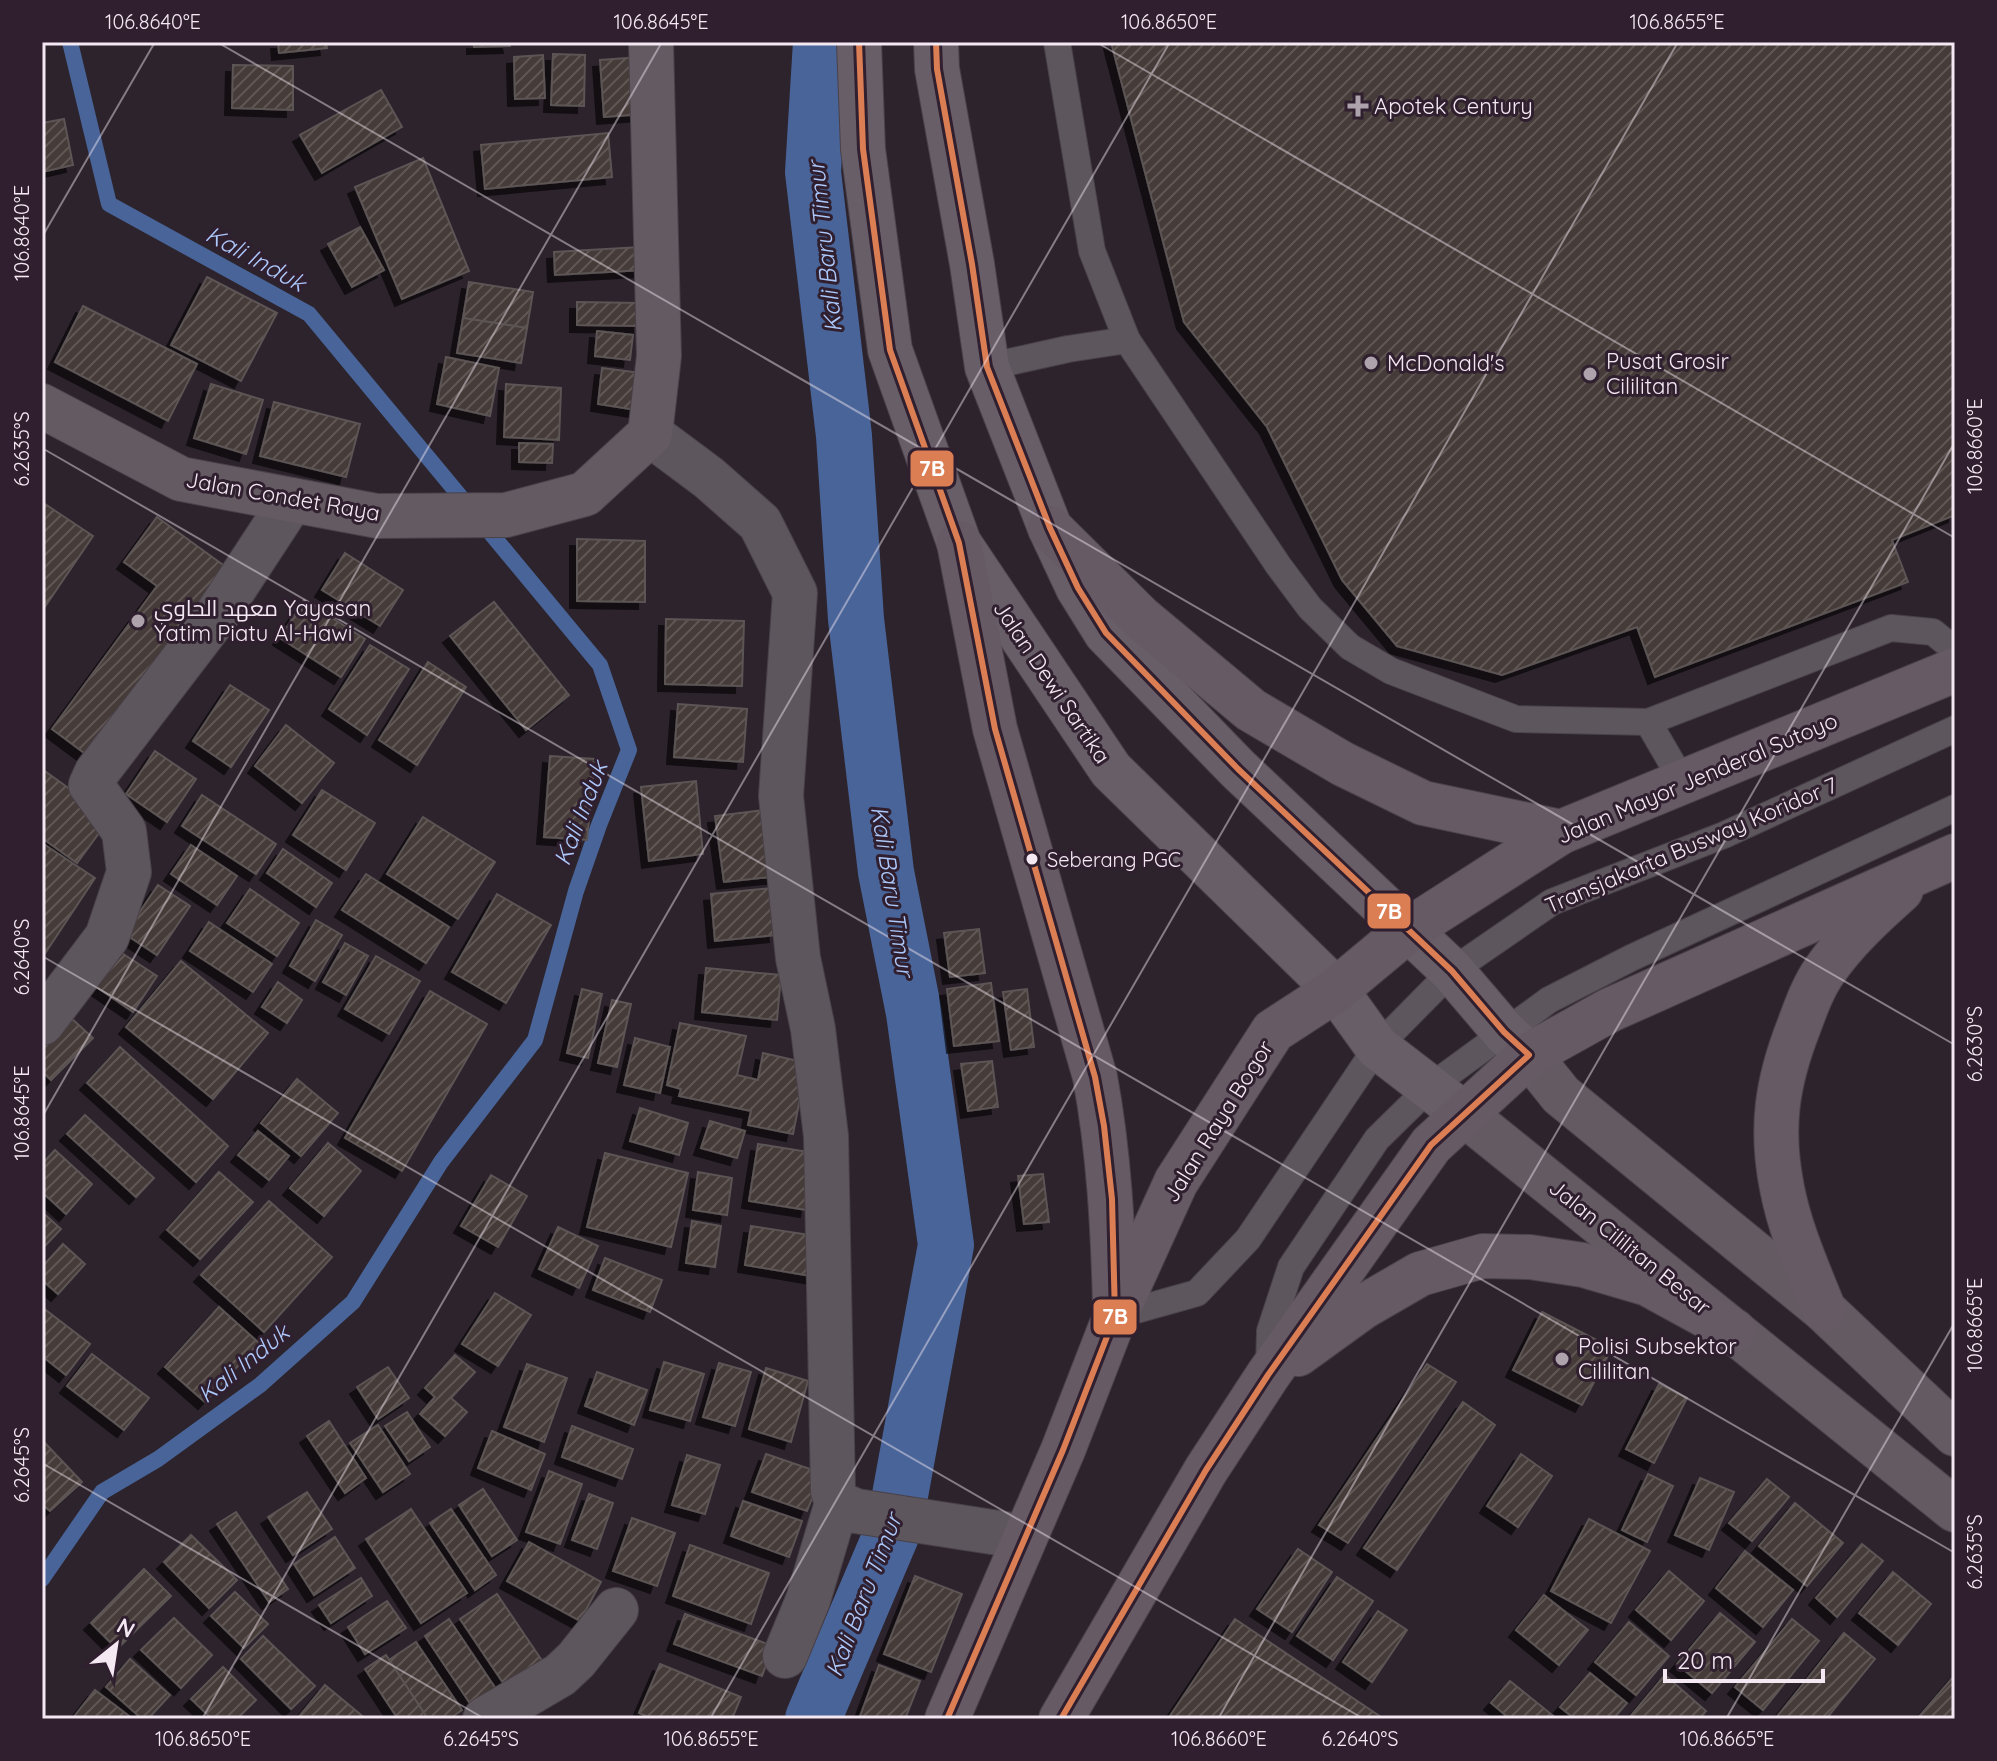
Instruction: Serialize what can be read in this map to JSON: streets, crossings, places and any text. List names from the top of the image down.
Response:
{
  "streets": {
    "highway": ["Jalan Mayor Jenderal Sutoyo", "Jalan Raya Bogor"],
    "main road": ["Jalan Dewi Sartika", "Jalan Cililitan Besar"],
    "street": ["Jalan Condet Raya"],
    "lane": ["Transjakarta Busway Koridor 7"]
  },
  "crossings": [
    ["Jalan Dewi Sartika", "Transjakarta Busway Koridor 7"],
    ["Jalan Dewi Sartika", "Jalan Raya Bogor"],
    ["Jalan Dewi Sartika", "Jalan Cililitan Besar"],
    ["Jalan Mayor Jenderal Sutoyo", "Jalan Raya Bogor"],
    ["Transjakarta Busway Koridor 7", "Jalan Raya Bogor"],
    ["Transjakarta Busway Koridor 7", "Jalan Cililitan Besar"]
  ],
  "water": ["Kali Baru Timur", "Kali Induk"],
  "places": {
    "health": ["Apotek Century"],
    "other": [
      "McDonald's",
      "Pusat Grosir Cililitan",
      "معهد الحاوي Yayasan Yatim Piatu Al-Hawi",
      "Seberang PGC",
      "Polisi Subsektor Cililitan"
    ]
  },
  "lines": ["transit line 7B"],
  "scale_bar": "20 m",
  "north": "top right",
  "coordinates": [
    "106.8640°E",
    "106.8645°E",
    "106.8650°E",
    "106.8655°E",
    "106.8660°E",
    "6.2635°S",
    "6.2640°S",
    "6.2630°S",
    "106.8665°E",
    "6.2645°S"
  ]
}
